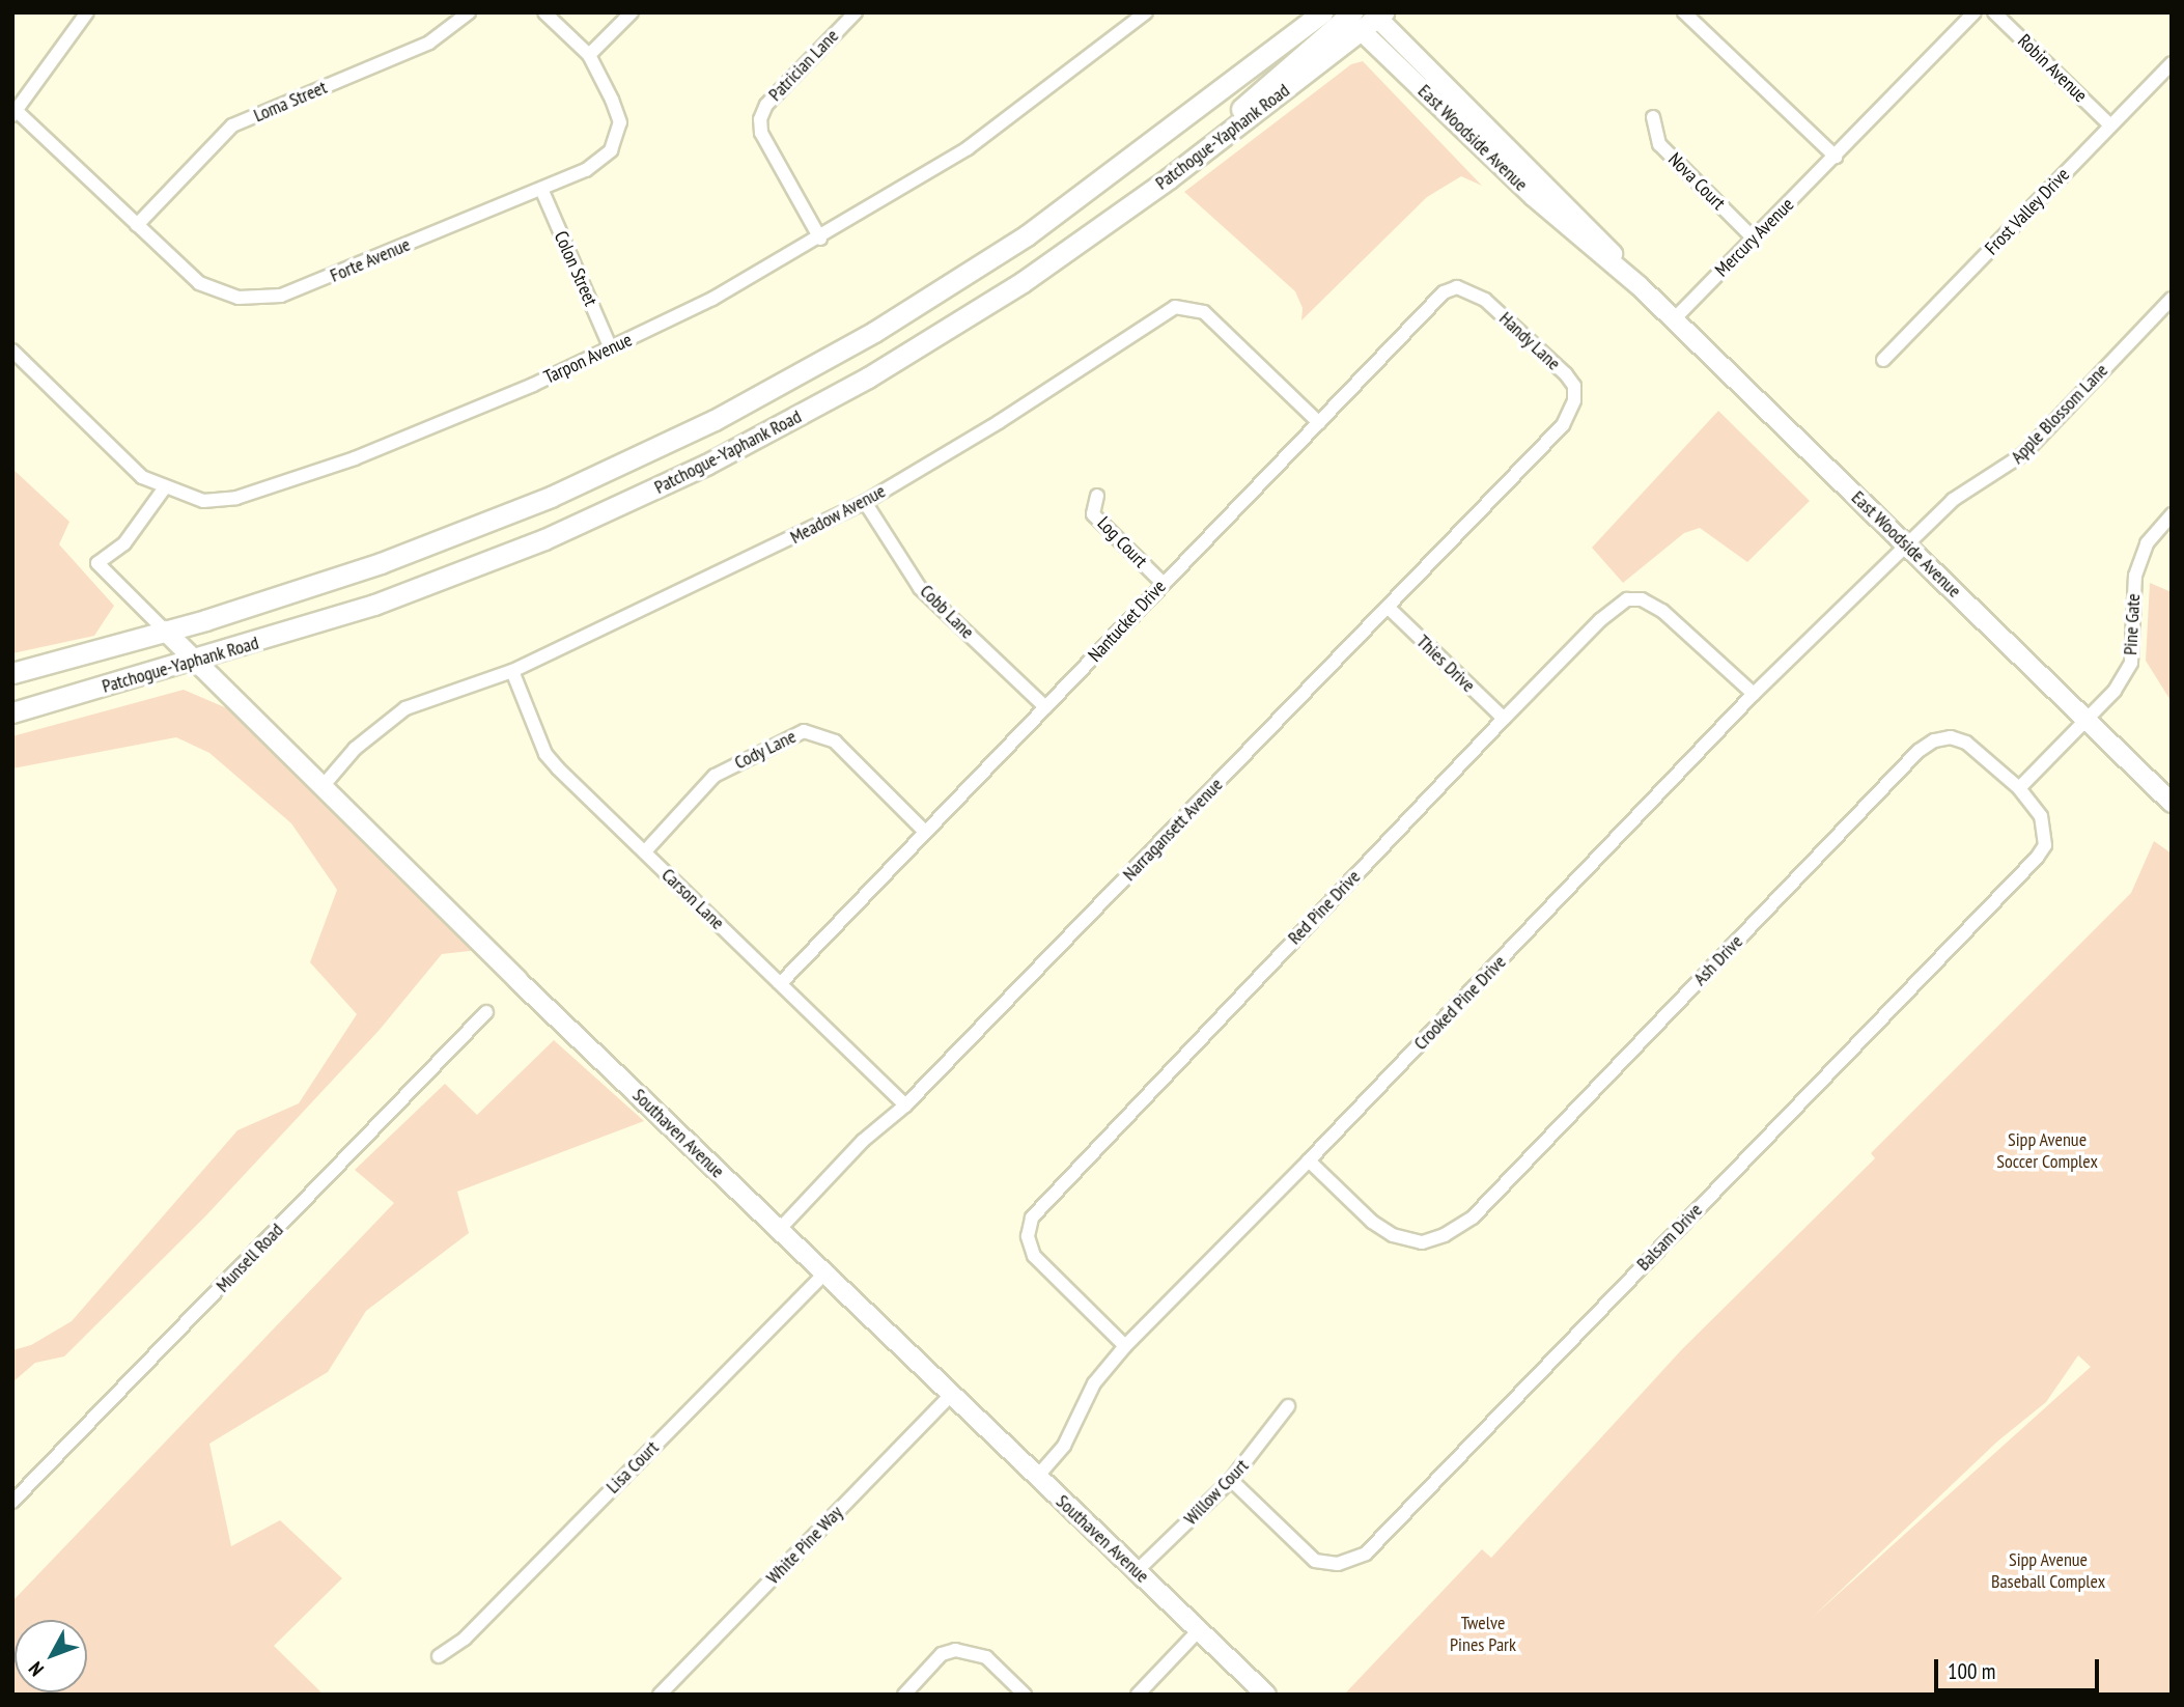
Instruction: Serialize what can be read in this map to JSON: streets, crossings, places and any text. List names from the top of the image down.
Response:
{
  "streets": {
    "main road": ["Patchogue-Yaphank Road"],
    "street": [
      "Patrician Lane",
      "Robin Avenue",
      "Loma Street",
      "East Woodside Avenue",
      "Nova Court",
      "Frost Valley Drive",
      "Mercury Avenue",
      "Forte Avenue",
      "Colon Street",
      "Handy Lane",
      "Tarpon Avenue",
      "Apple Blossom Lane",
      "Meadow Avenue",
      "Log Court",
      "Cobb Lane",
      "Nantucket Drive",
      "Pine Gate",
      "Thies Drive",
      "Cody Lane",
      "Narragansett Avenue",
      "Carson Lane",
      "Red Pine Drive",
      "Ash Drive",
      "Crooked Pine Drive",
      "Southaven Avenue",
      "Balsam Drive",
      "Munsell Road",
      "Lisa Court",
      "Willow Court",
      "White Pine Way"
    ]
  },
  "crossings": [
    ["Patrician Lane", "Tarpon Avenue"],
    ["Robin Avenue", "Frost Valley Drive"],
    ["Loma Street", "Forte Avenue"],
    ["Patchogue-Yaphank Road", "East Woodside Avenue"],
    ["Patchogue-Yaphank Road", "Southaven Avenue"],
    ["East Woodside Avenue", "Mercury Avenue"],
    ["East Woodside Avenue", "Apple Blossom Lane"],
    ["East Woodside Avenue", "Pine Gate"],
    ["East Woodside Avenue", "Crooked Pine Drive"],
    ["Nova Court", "Mercury Avenue"],
    ["Forte Avenue", "Colon Street"],
    ["Colon Street", "Tarpon Avenue"],
    ["Handy Lane", "Nantucket Drive"],
    ["Handy Lane", "Narragansett Avenue"],
    ["Tarpon Avenue", "Southaven Avenue"],
    ["Apple Blossom Lane", "Crooked Pine Drive"],
    ["Meadow Avenue", "Cobb Lane"],
    ["Meadow Avenue", "Nantucket Drive"],
    ["Meadow Avenue", "Carson Lane"],
    ["Meadow Avenue", "Southaven Avenue"],
    ["Log Court", "Nantucket Drive"],
    ["Cobb Lane", "Nantucket Drive"],
    ["Nantucket Drive", "Cody Lane"],
    ["Nantucket Drive", "Carson Lane"],
    ["Pine Gate", "Ash Drive"],
    ["Pine Gate", "Balsam Drive"],
    ["Thies Drive", "Narragansett Avenue"],
    ["Thies Drive", "Red Pine Drive"],
    ["Cody Lane", "Carson Lane"],
    ["Narragansett Avenue", "Carson Lane"],
    ["Narragansett Avenue", "Southaven Avenue"],
    ["Red Pine Drive", "Crooked Pine Drive"],
    ["Ash Drive", "Crooked Pine Drive"],
    ["Ash Drive", "Balsam Drive"],
    ["Crooked Pine Drive", "Southaven Avenue"],
    ["Southaven Avenue", "Lisa Court"],
    ["Southaven Avenue", "Willow Court"],
    ["Southaven Avenue", "White Pine Way"],
    ["Balsam Drive", "Willow Court"]
  ],
  "parks": ["Sipp Avenue Soccer Complex", "Sipp Avenue Baseball Complex", "Twelve Pines Park"],
  "scale_bar": "100 m",
  "north": "bottom left"
}
